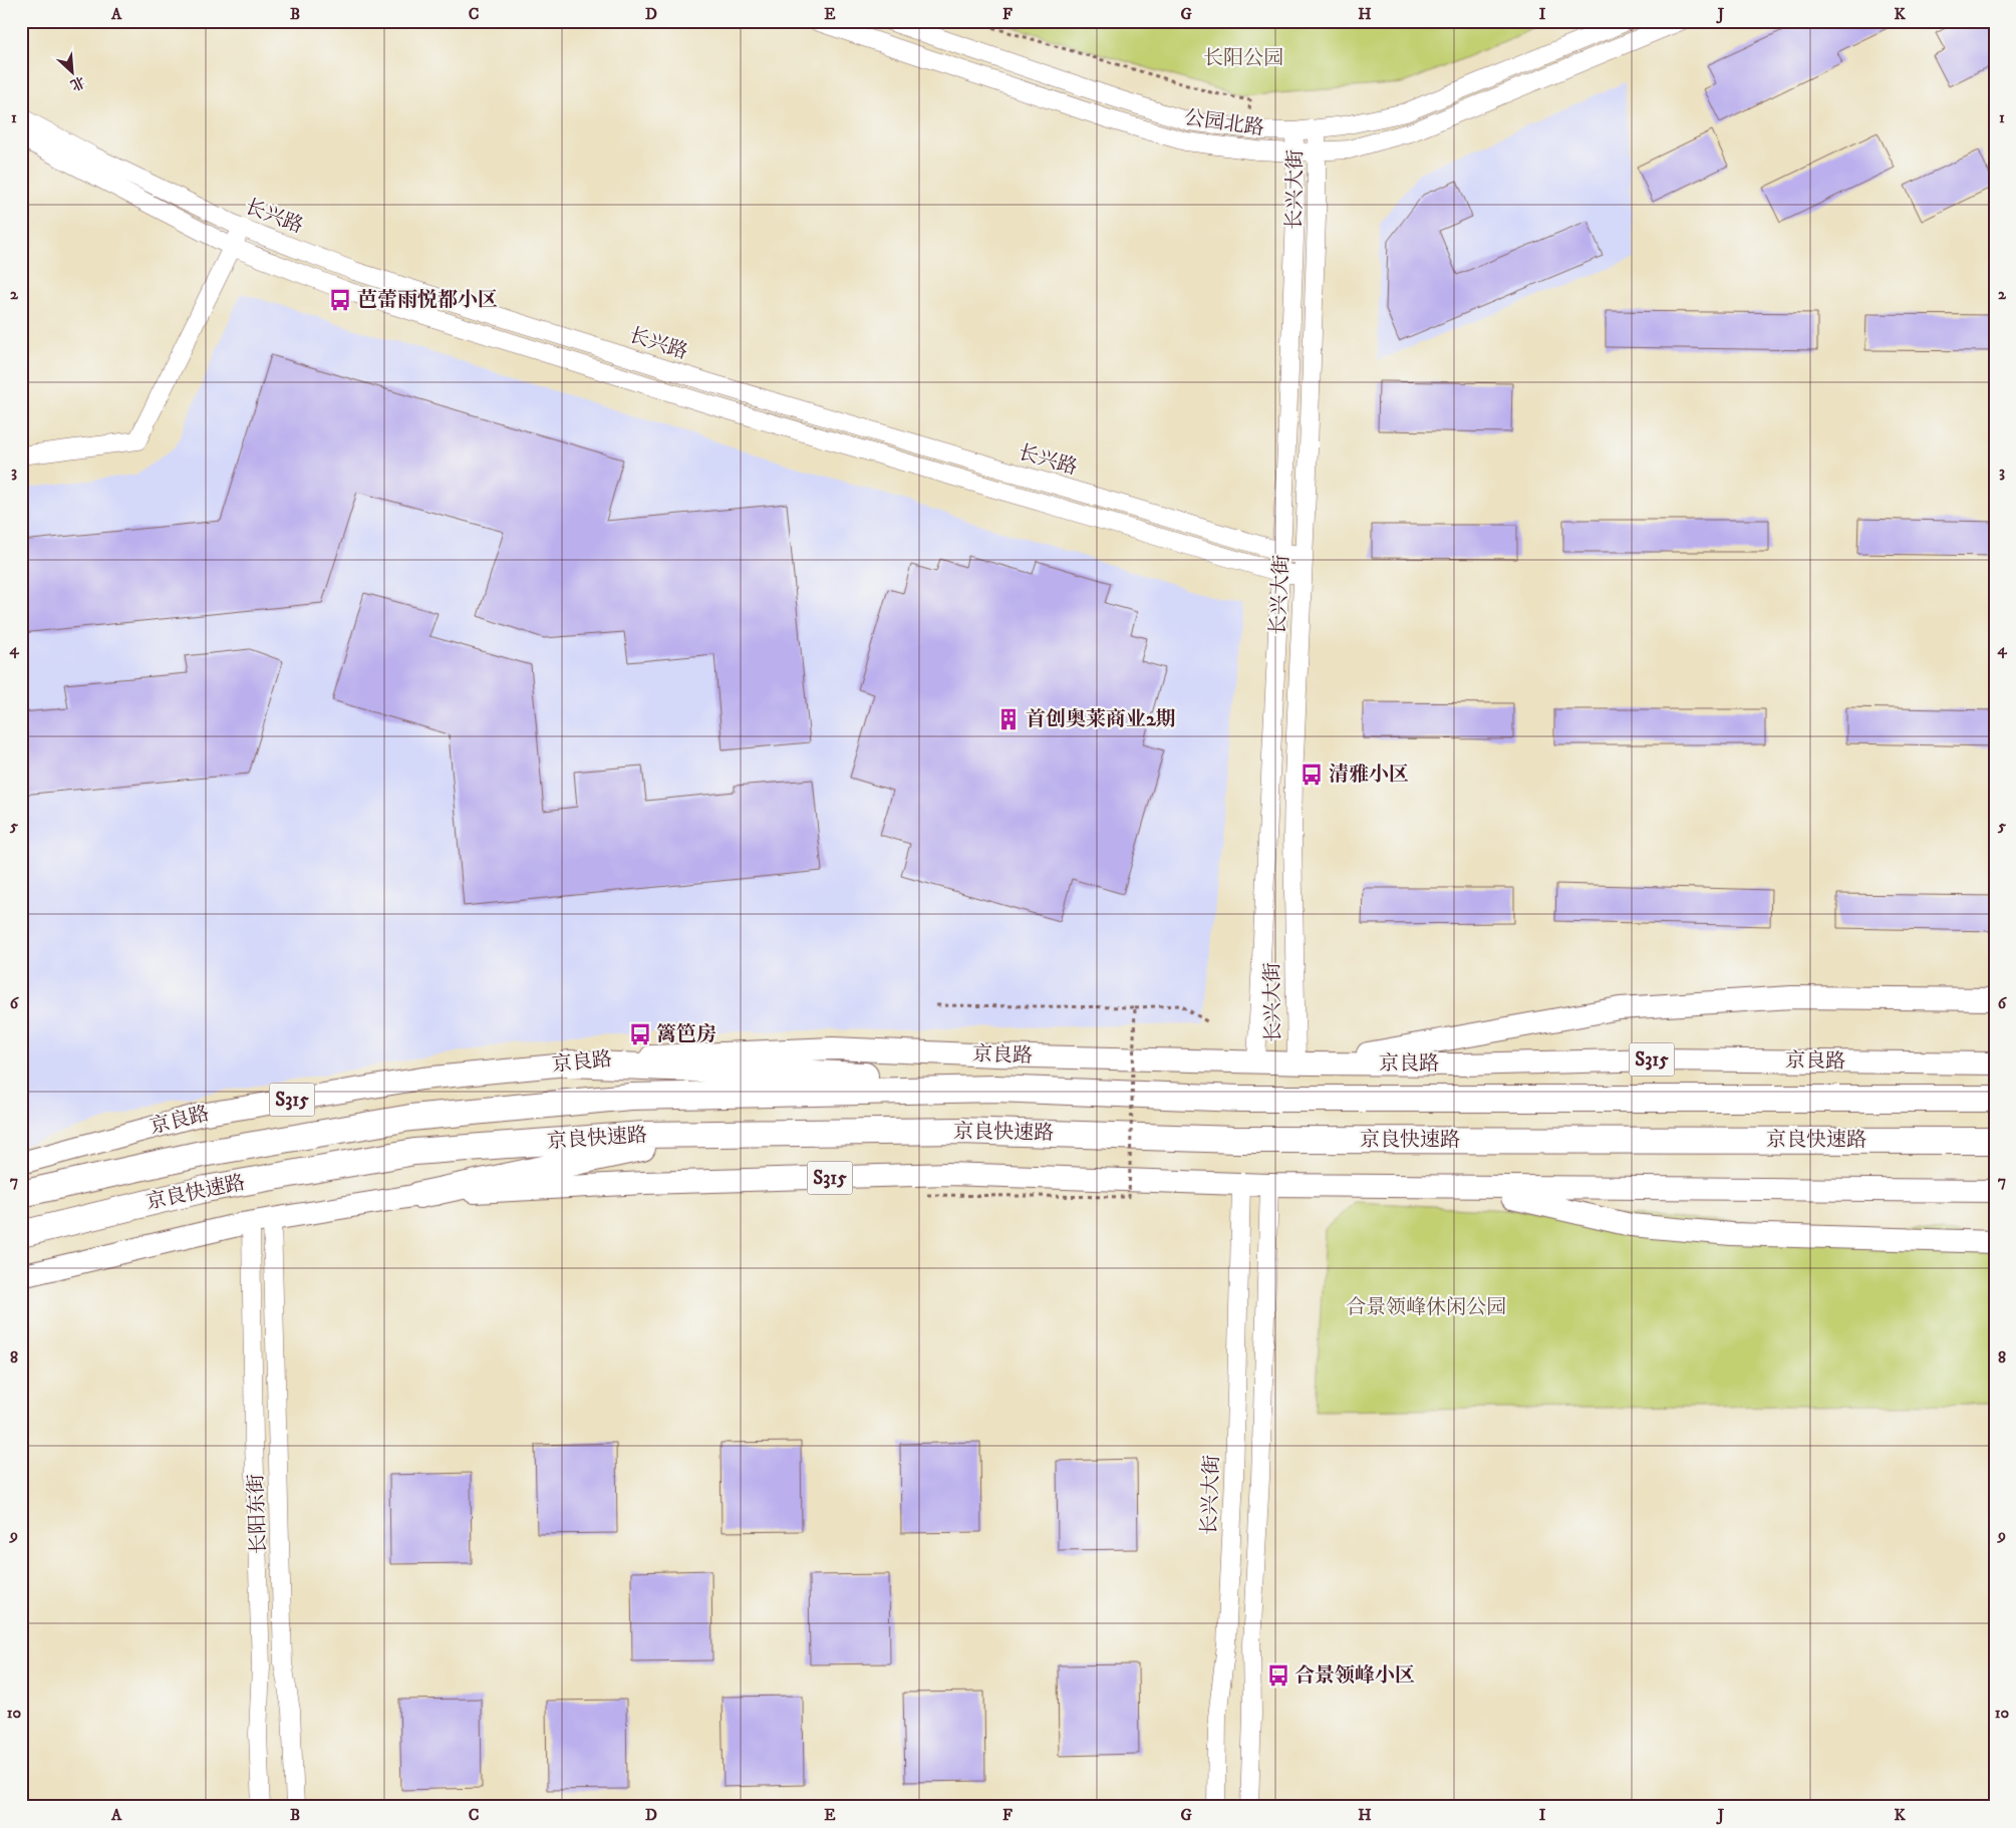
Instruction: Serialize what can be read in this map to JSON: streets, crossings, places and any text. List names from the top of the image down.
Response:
{
  "streets": {
    "highway": ["京良快速路"],
    "main road": ["京良路", "S315"],
    "street": [
      "公园北路",
      "长兴大街",
      "长兴路",
      "长阳东街"
    ]
  },
  "crossings": [
    ["公园北路", "长兴大街"],
    ["长兴大街", "长兴路"],
    ["长兴大街", "京良路"],
    ["长兴大街", "S315"],
    ["S315", "长阳东街"]
  ],
  "parks": ["长阳公园", "合景领峰休闲公园"],
  "places": {
    "bus stop": [
      "芭蕾雨悦都小区",
      "清雅小区",
      "篱笆房",
      "合景领峰小区"
    ],
    "building": ["首创奥莱商业2期"]
  },
  "north": "bottom right",
  "grid": {
    "columns": [
      "A",
      "B",
      "C",
      "D",
      "E",
      "F",
      "G",
      "H",
      "I",
      "J",
      "K"
    ],
    "rows": [
      "1",
      "2",
      "3",
      "4",
      "5",
      "6",
      "7",
      "8",
      "9",
      "10"
    ]
  }
}
